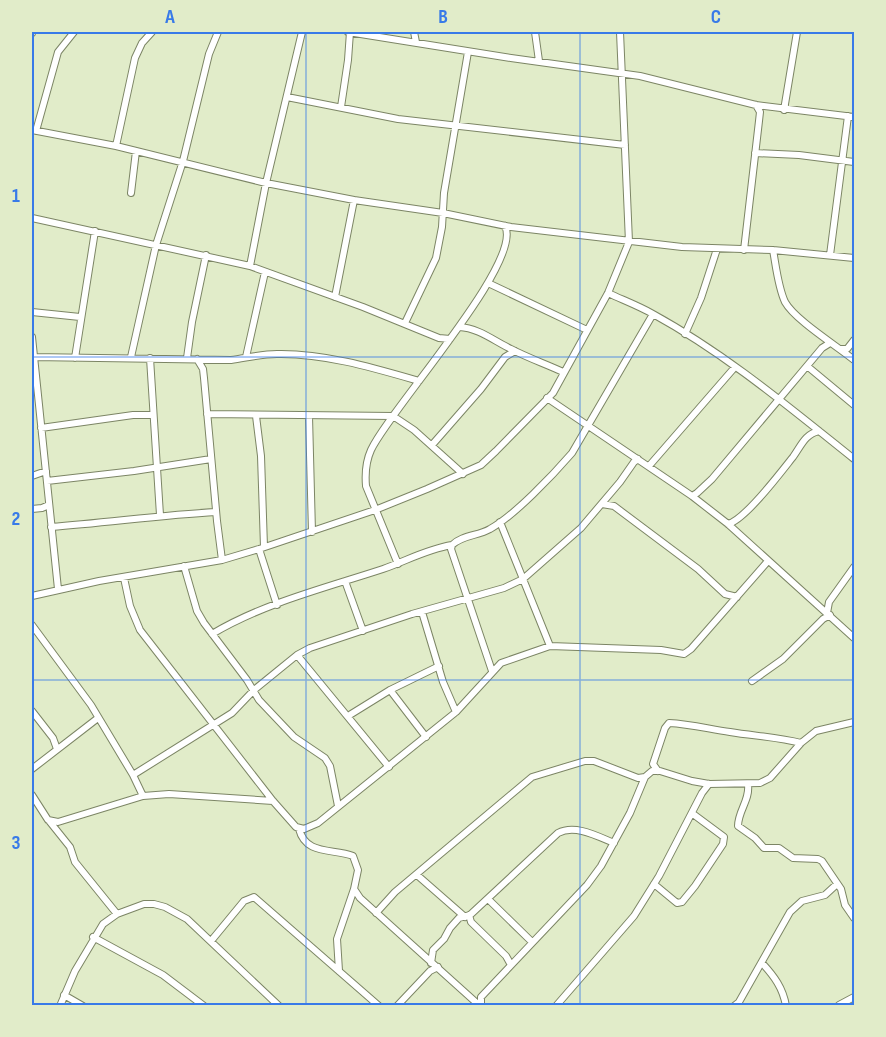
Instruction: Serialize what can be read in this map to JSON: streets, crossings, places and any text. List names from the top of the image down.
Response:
{
  "grid": {
    "columns": ["A", "B", "C"],
    "rows": ["1", "2", "3"]
  }
}
